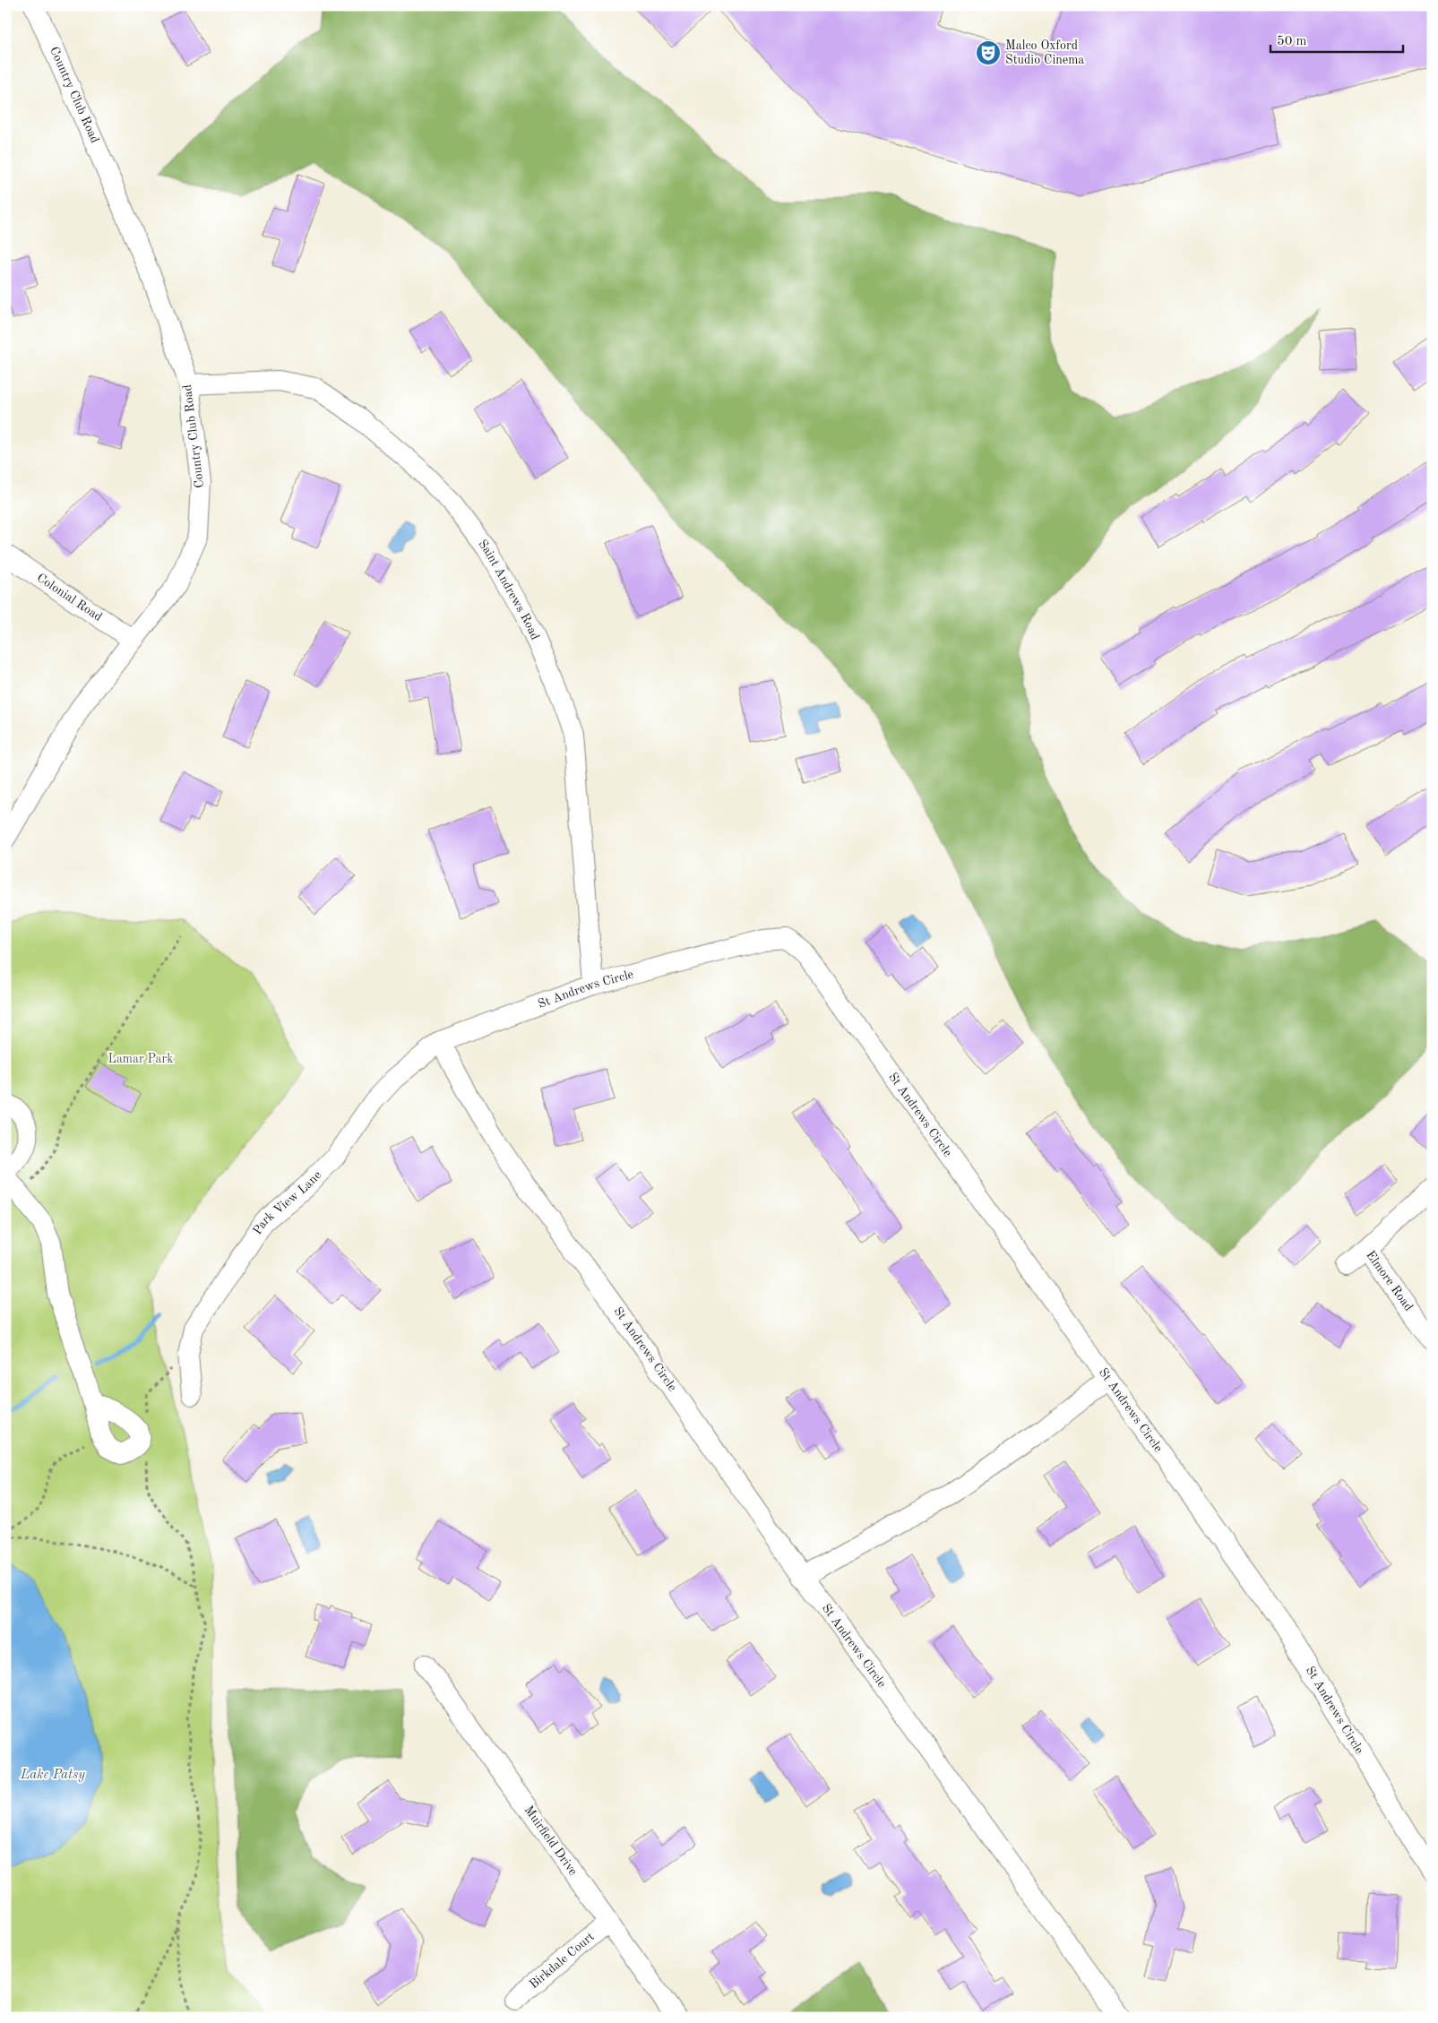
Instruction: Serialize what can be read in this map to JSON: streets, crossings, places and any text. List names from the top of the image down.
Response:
{
  "streets": {
    "street": [
      "Country Club Road",
      "Saint Andrews Road",
      "Colonial Road",
      "St Andrews Circle",
      "Park View Lane",
      "Elmore Road",
      "Muirfield Drive",
      "Birkdale Court"
    ]
  },
  "crossings": [
    ["Country Club Road", "Saint Andrews Road"],
    ["Country Club Road", "Colonial Road"],
    ["Saint Andrews Road", "St Andrews Circle"],
    ["St Andrews Circle", "Park View Lane"],
    ["Muirfield Drive", "Birkdale Court"]
  ],
  "water": ["Lake Patsy"],
  "parks": ["Lamar Park"],
  "places": {
    "theatre": ["Malco Oxford Studio Cinema"]
  },
  "scale_bar": "50 m"
}
